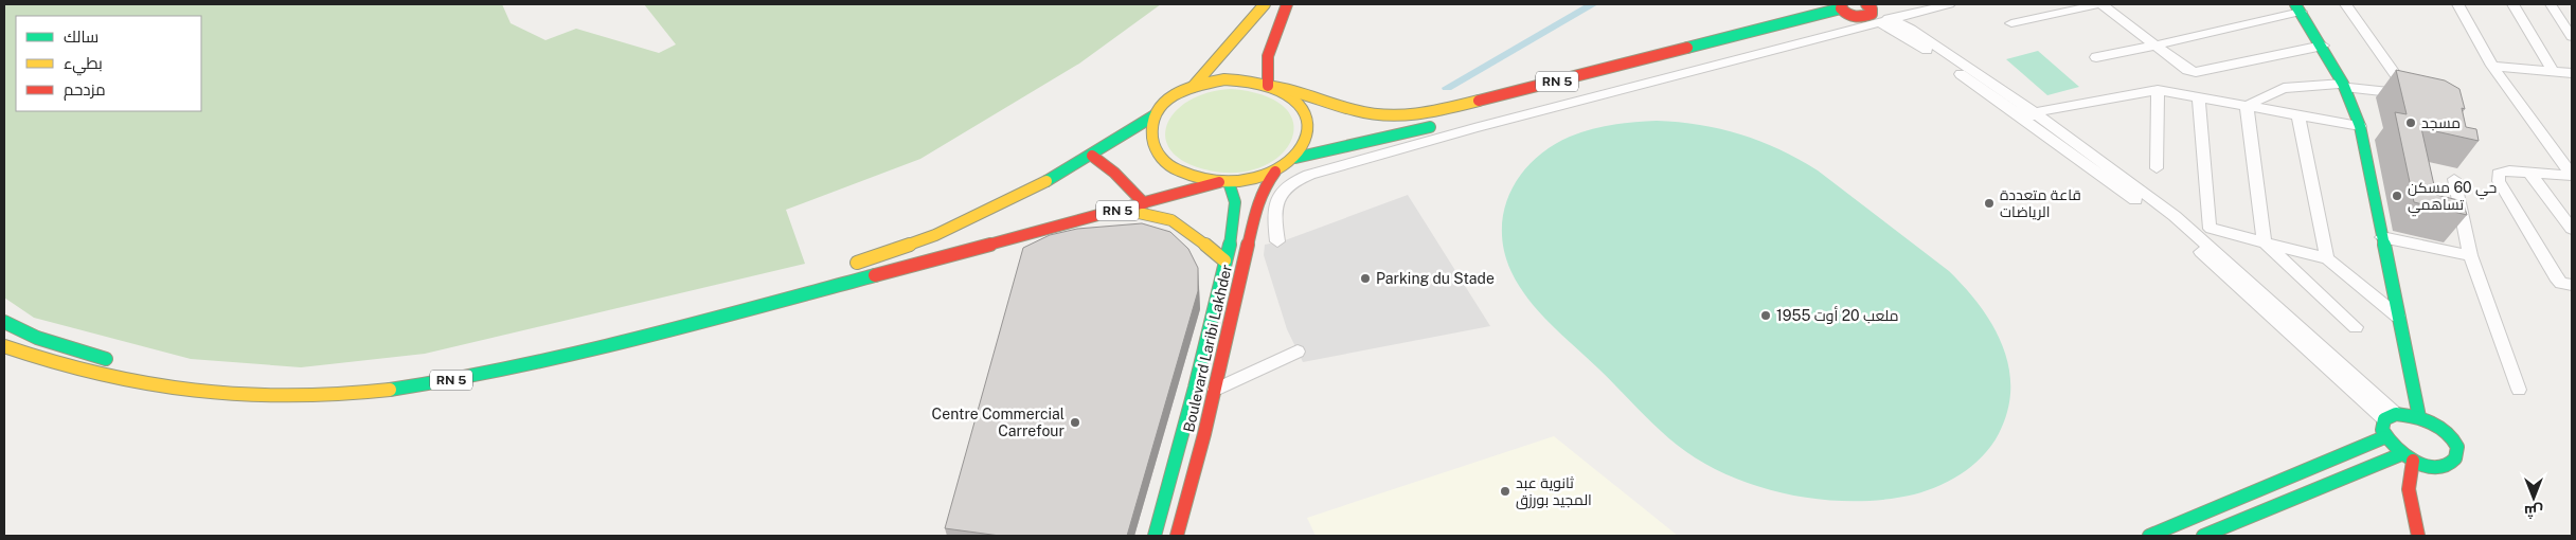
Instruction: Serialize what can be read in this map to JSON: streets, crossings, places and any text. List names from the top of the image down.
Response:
{
  "streets": {
    "main road": ["RN 5", "Boulevard Laribi Lakhder"]
  },
  "crossings": [
    ["RN 5", "Boulevard Laribi Lakhder"]
  ],
  "places": [
    "مسجد",
    "حي 60 مسكن تساهمي",
    "قاعة متعددة الرياضات",
    "Parking du Stade",
    "ملعب 20 أوت 1955",
    "Centre Commercial Carrefour",
    "ثانوية عبد المجيد بورزق"
  ],
  "legend": ["سالك", "بطيء", "مزدحم"],
  "north": "bottom"
}
